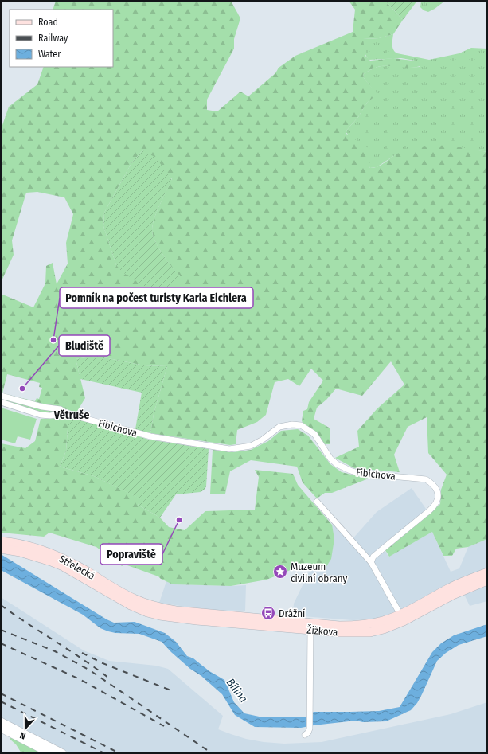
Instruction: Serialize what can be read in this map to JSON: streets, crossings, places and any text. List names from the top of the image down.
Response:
{
  "streets": {
    "main road": ["Střelecká", "Žižkova"],
    "street": ["Fibichova"]
  },
  "crossings": [
    ["Střelecká", "Žižkova"]
  ],
  "districts": ["Větruše"],
  "water": ["Bílina"],
  "places": {
    "other": ["Pomník na počest turisty Karla Eichlera", "Bludiště", "Popraviště"],
    "place": ["Muzeum civilní obrany"],
    "bus stop": ["Drážní"]
  },
  "legend": ["Road", "Railway", "Water"],
  "north": "bottom"
}
